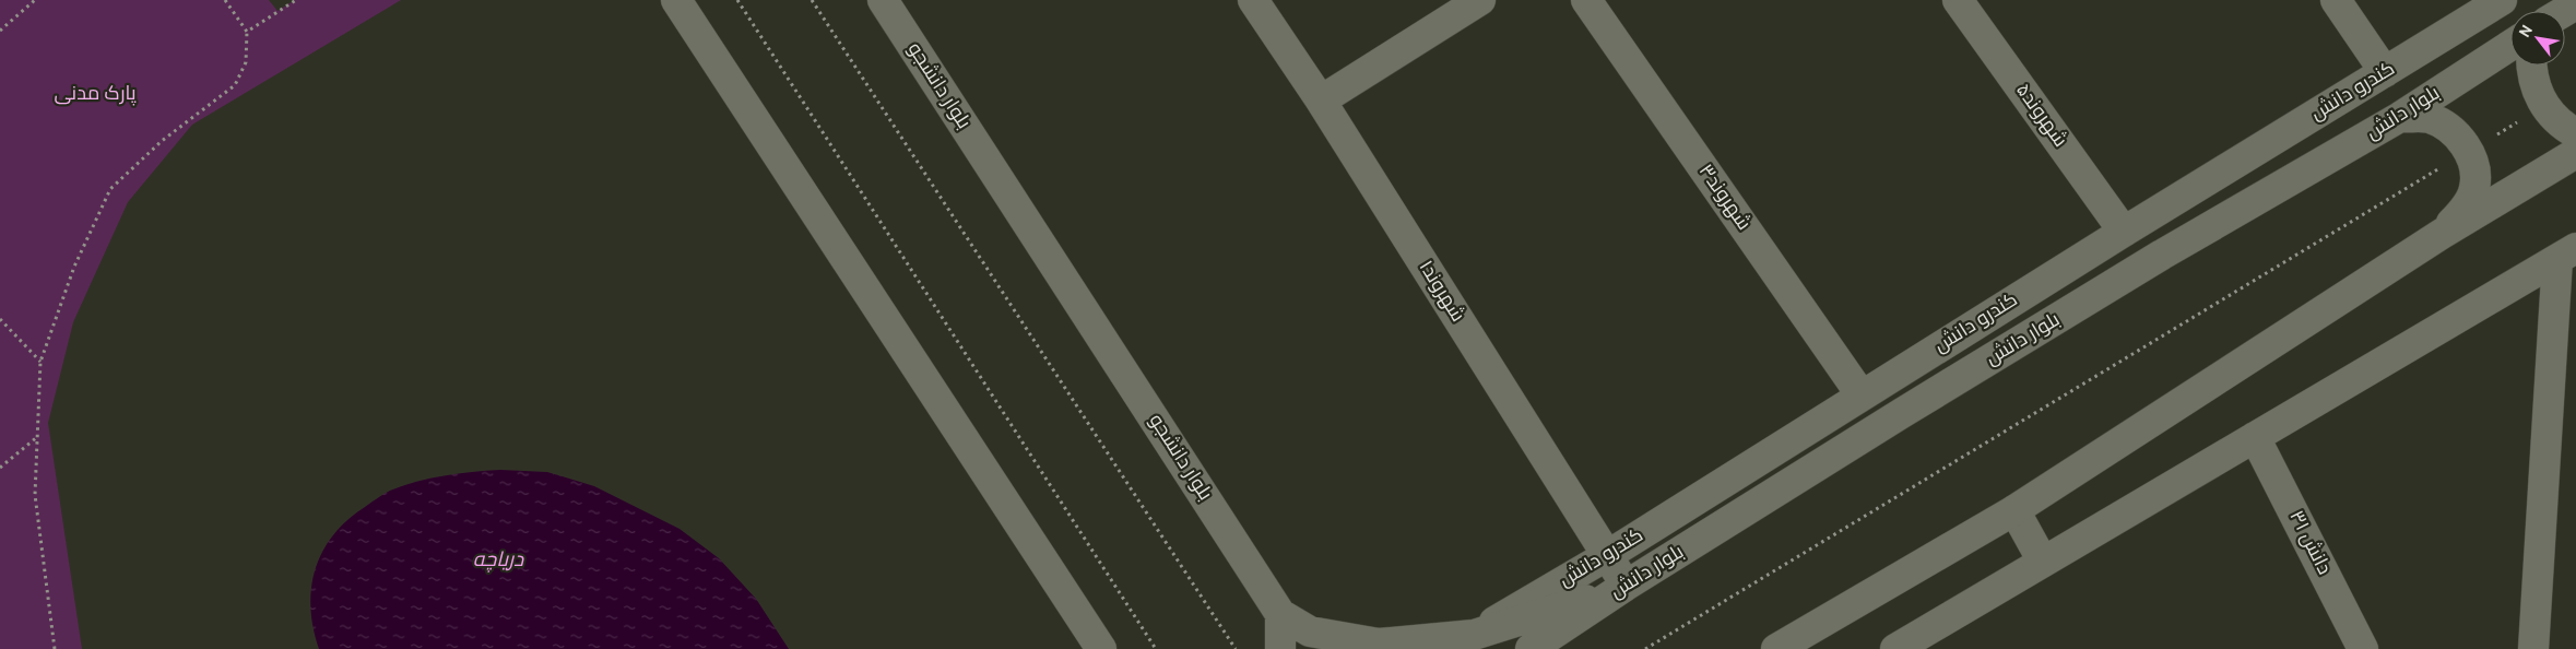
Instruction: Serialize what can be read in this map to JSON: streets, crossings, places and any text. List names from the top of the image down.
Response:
{
  "streets": {
    "street": [
      "بلوار دانشجو",
      "کندرو دانش",
      "بلوار دانش",
      "شهروند۵",
      "شهروند۳",
      "شهروند۱",
      "دانش ۳۱"
    ]
  },
  "crossings": [
    ["بلوار دانشجو", "کندرو دانش"],
    ["بلوار دانشجو", "بلوار دانش"],
    ["بلوار دانشجو", "شهروند۱"],
    ["کندرو دانش", "شهروند۵"],
    ["کندرو دانش", "شهروند۳"],
    ["کندرو دانش", "شهروند۱"],
    ["بلوار دانش", "شهروند۱"]
  ],
  "water": ["دریاچه"],
  "parks": ["پارک مدنی"],
  "north": "top left"
}
